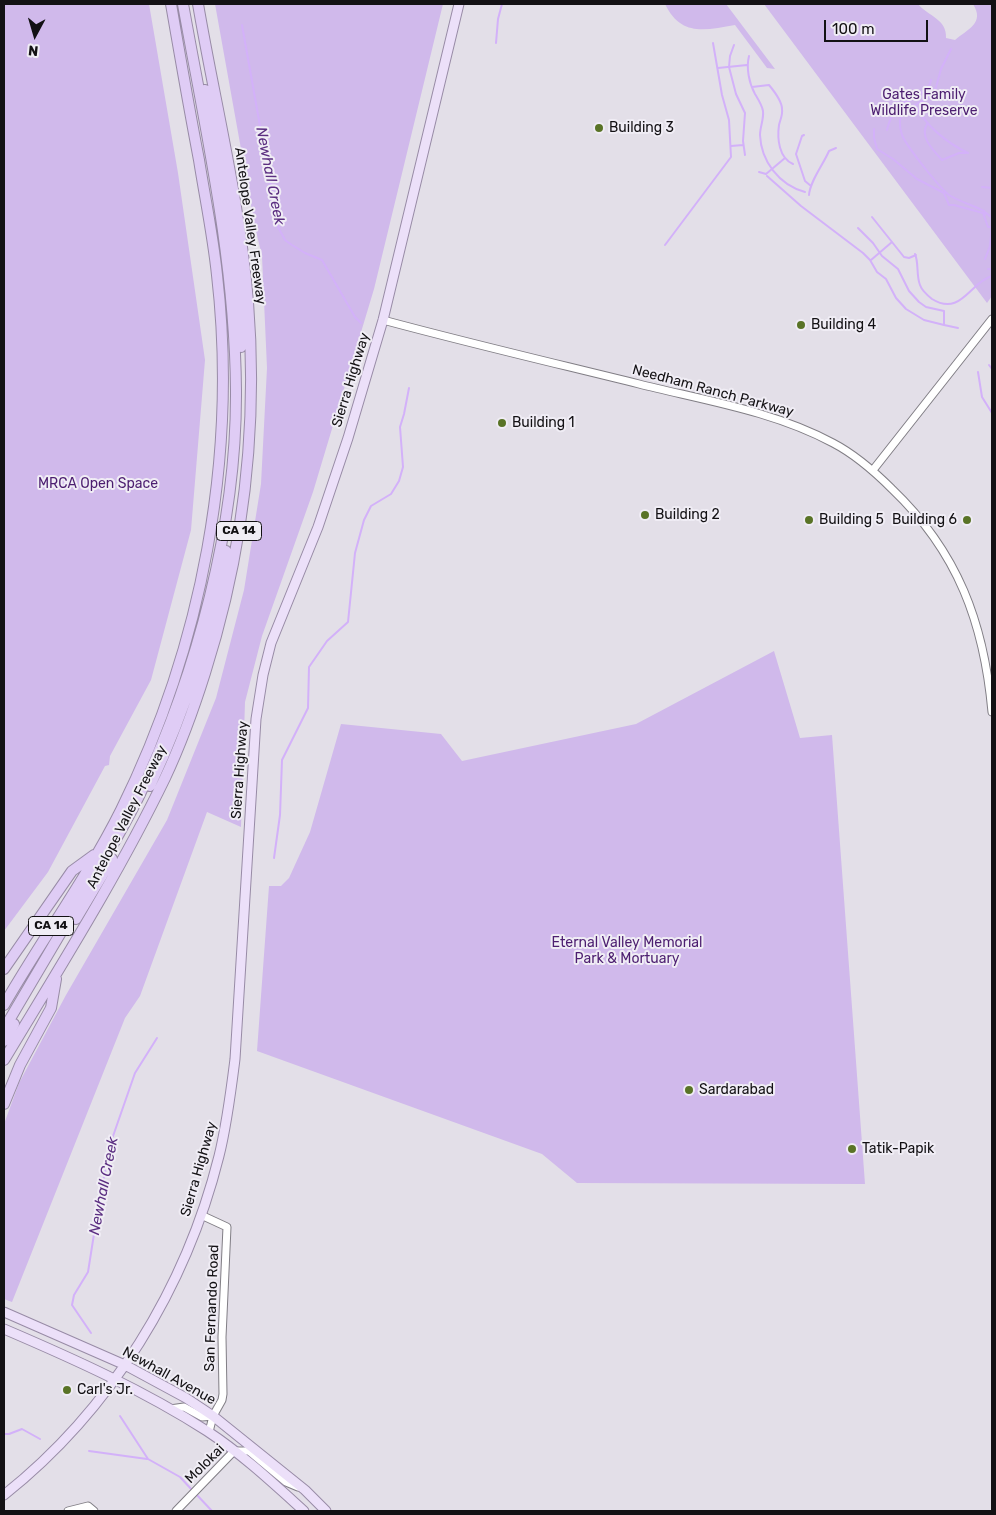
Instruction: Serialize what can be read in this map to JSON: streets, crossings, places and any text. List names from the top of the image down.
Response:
{
  "streets": {
    "highway": ["Antelope Valley Freeway", "CA 14"],
    "main road": ["Sierra Highway", "Newhall Avenue"],
    "street": ["Needham Ranch Parkway", "San Fernando Road", "Molokai"]
  },
  "crossings": [
    ["Sierra Highway", "Needham Ranch Parkway"],
    ["Sierra Highway", "San Fernando Road"],
    ["Sierra Highway", "Newhall Avenue"],
    ["San Fernando Road", "Newhall Avenue"],
    ["Newhall Avenue", "Molokai"]
  ],
  "water": ["Newhall Creek"],
  "parks": ["Gates Family Wildlife Preserve", "MRCA Open Space", "Eternal Valley Memorial Park & Mortuary"],
  "places": [
    "Building 3",
    "Building 4",
    "Building 1",
    "Building 2",
    "Building 5",
    "Building 6",
    "Sardarabad",
    "Tatik-Papik",
    "Carl's Jr."
  ],
  "scale_bar": "100 m",
  "north": "bottom"
}
